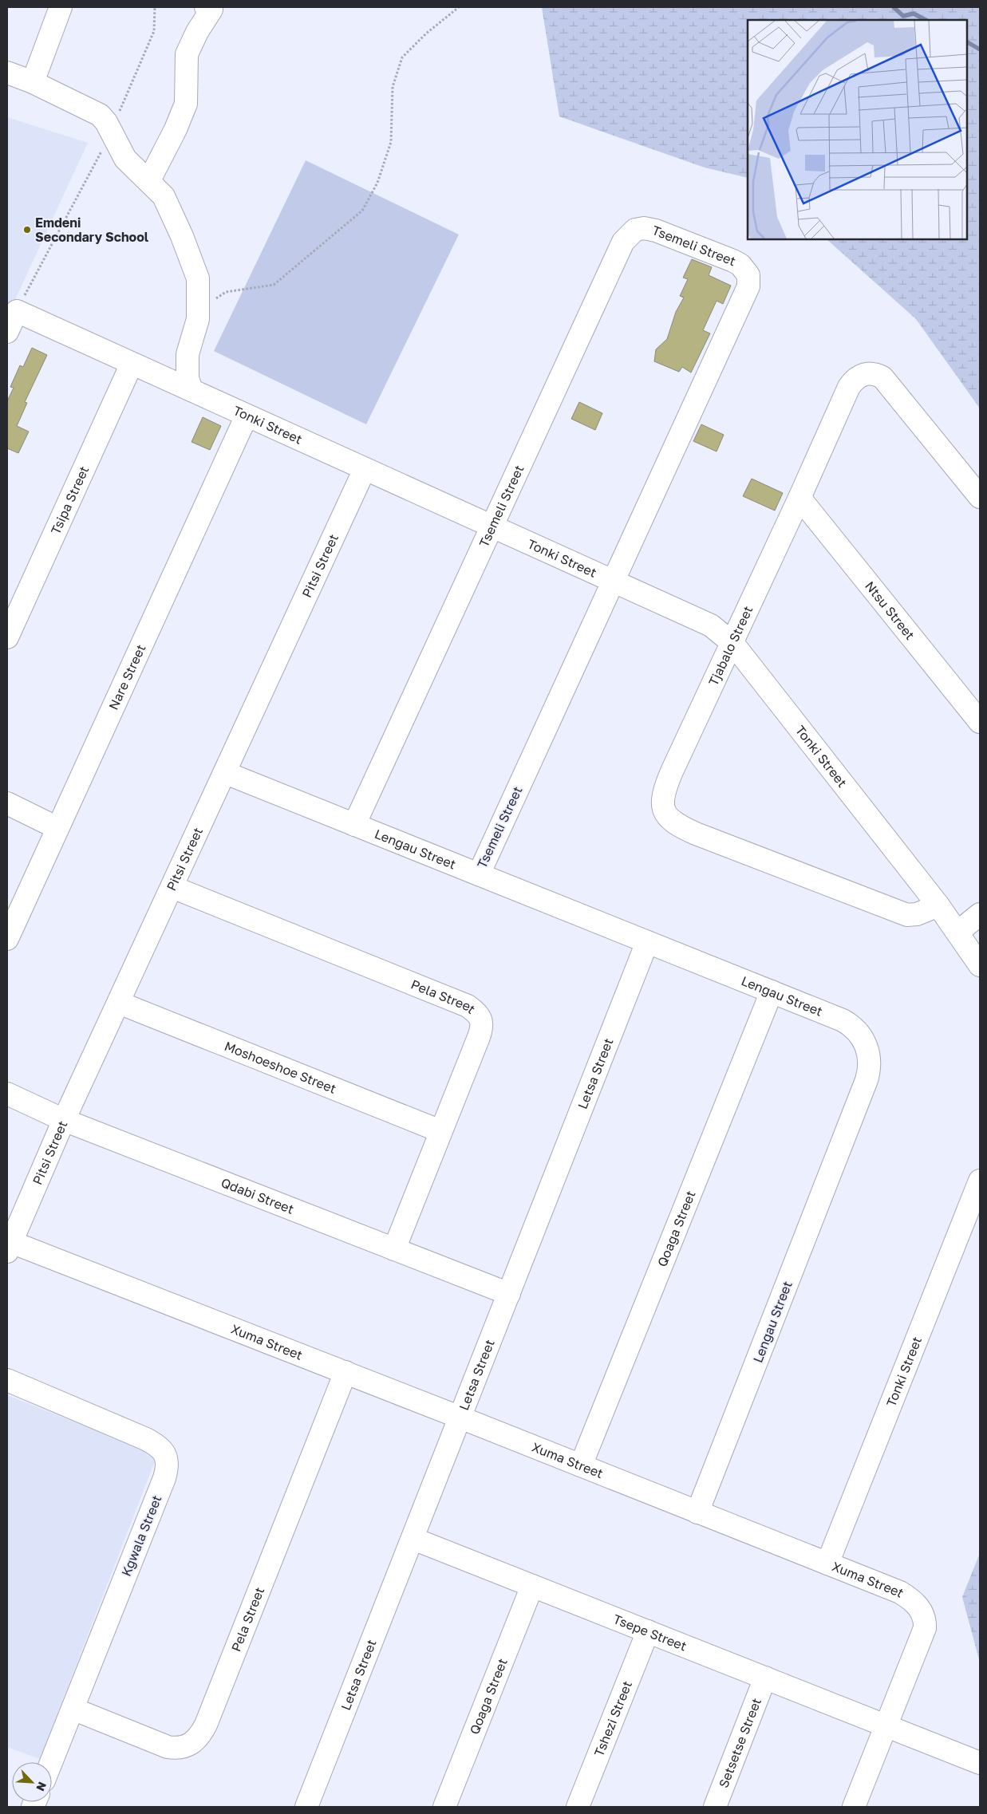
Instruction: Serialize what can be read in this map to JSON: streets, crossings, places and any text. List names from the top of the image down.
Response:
{
  "streets": {
    "street": [
      "Tsemeli Street",
      "Tonki Street",
      "Tsipa Street",
      "Pitsi Street",
      "Ntsu Street",
      "Tjabalo Street",
      "Nare Street",
      "Lengau Street",
      "Pela Street",
      "Moshoeshoe Street",
      "Letsa Street",
      "Qdabi Street",
      "Qoaga Street",
      "Xuma Street",
      "Kgwala Street",
      "Tsepe Street",
      "Tshezi Street",
      "Setsetse Street"
    ]
  },
  "crossings": [
    ["Tsemeli Street", "Tonki Street"],
    ["Tsemeli Street", "Lengau Street"],
    ["Tonki Street", "Tsipa Street"],
    ["Tonki Street", "Pitsi Street"],
    ["Tonki Street", "Tjabalo Street"],
    ["Tonki Street", "Nare Street"],
    ["Tonki Street", "Xuma Street"],
    ["Pitsi Street", "Lengau Street"],
    ["Pitsi Street", "Pela Street"],
    ["Pitsi Street", "Moshoeshoe Street"],
    ["Pitsi Street", "Qdabi Street"],
    ["Pitsi Street", "Xuma Street"],
    ["Ntsu Street", "Tjabalo Street"],
    ["Lengau Street", "Letsa Street"],
    ["Lengau Street", "Qoaga Street"],
    ["Lengau Street", "Xuma Street"],
    ["Pela Street", "Moshoeshoe Street"],
    ["Pela Street", "Qdabi Street"],
    ["Pela Street", "Xuma Street"],
    ["Pela Street", "Kgwala Street"],
    ["Letsa Street", "Qdabi Street"],
    ["Letsa Street", "Xuma Street"],
    ["Letsa Street", "Tsepe Street"],
    ["Qoaga Street", "Xuma Street"],
    ["Qoaga Street", "Tsepe Street"],
    ["Xuma Street", "Tsepe Street"],
    ["Tsepe Street", "Tshezi Street"],
    ["Tsepe Street", "Setsetse Street"]
  ],
  "places": ["Emdeni Secondary School"],
  "north": "bottom right"
}
